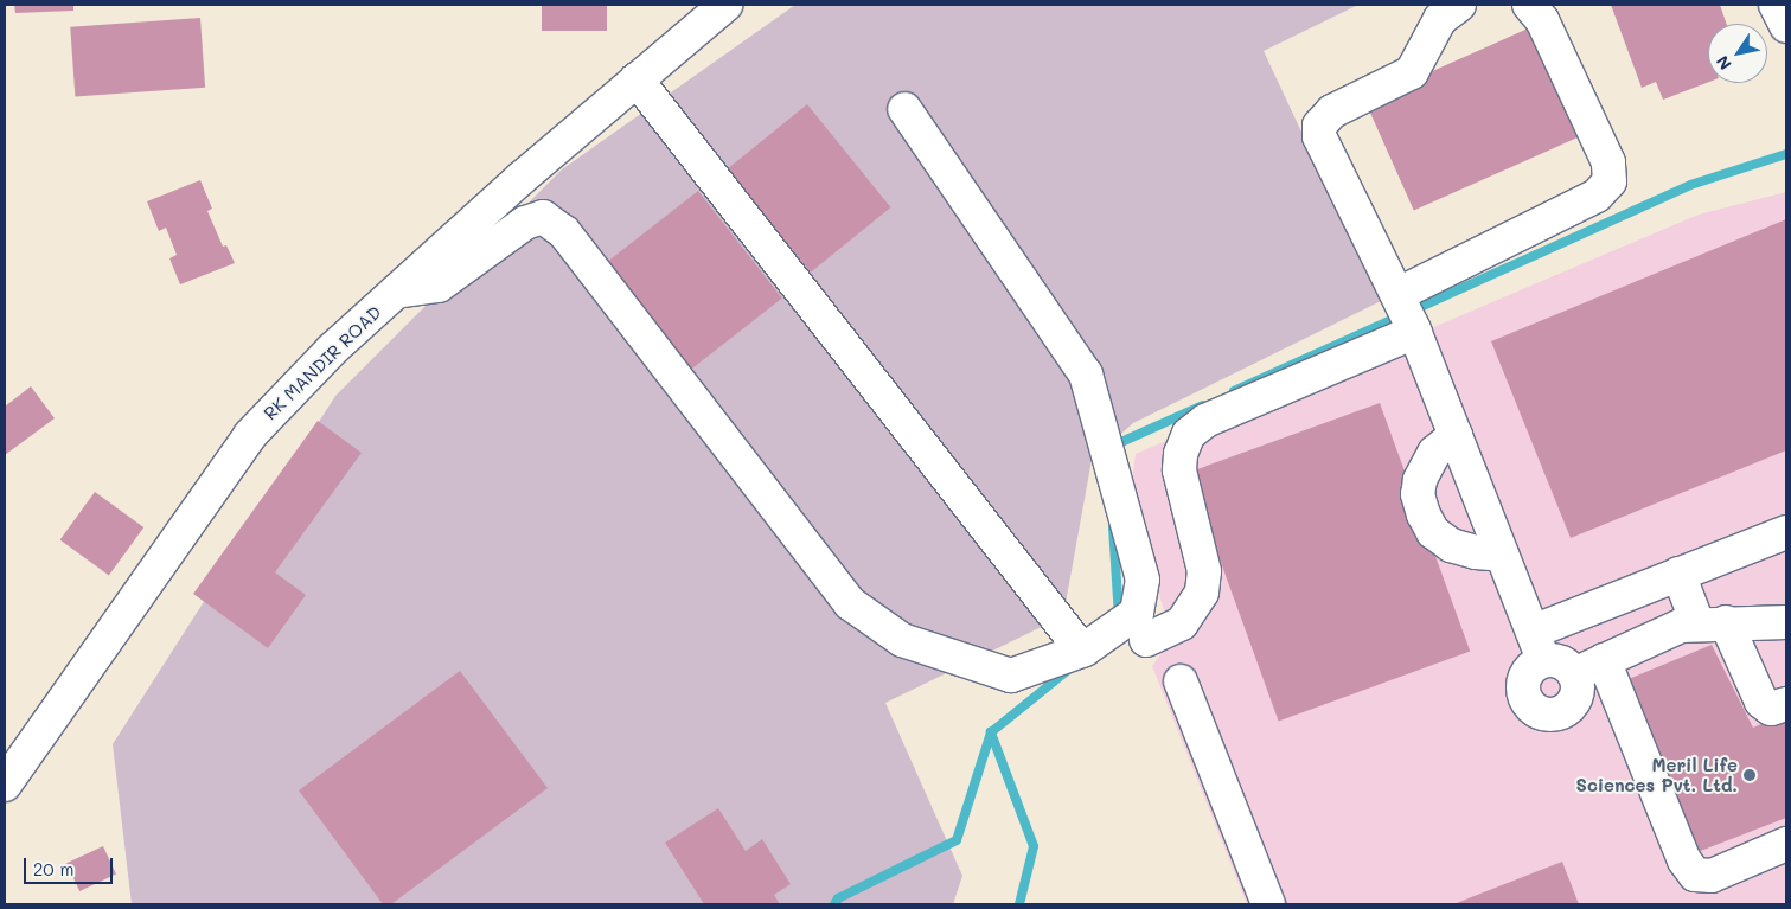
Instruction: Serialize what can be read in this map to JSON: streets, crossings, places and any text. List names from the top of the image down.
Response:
{
  "streets": {
    "street": ["RK MANDIR ROAD"]
  },
  "places": ["Meril Life Sciences Pvt. Ltd."],
  "scale_bar": "20 m",
  "north": "bottom left"
}
